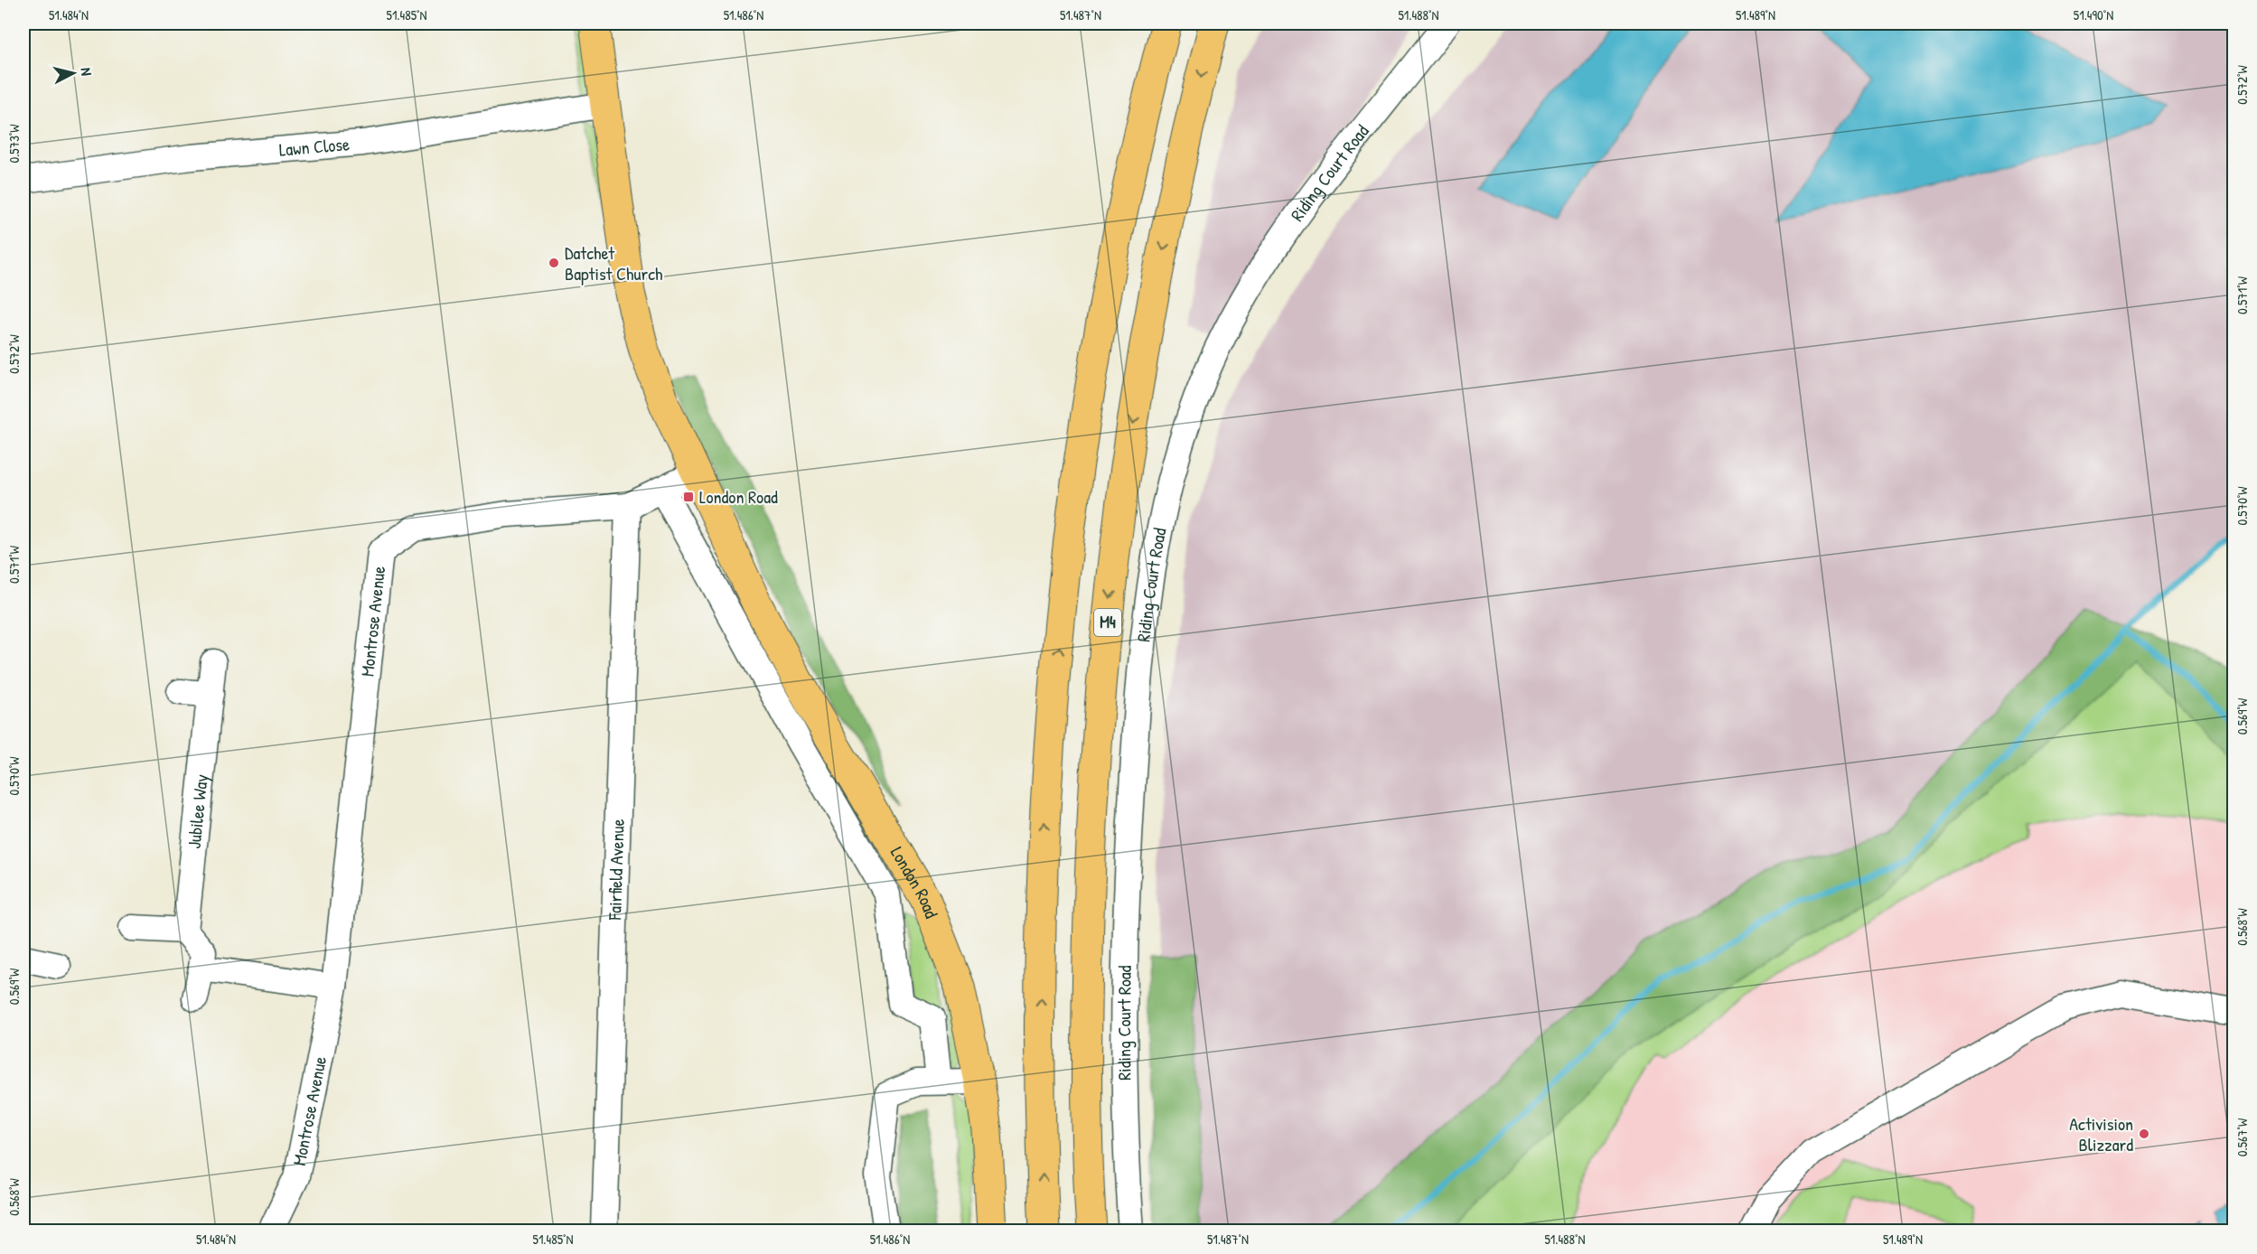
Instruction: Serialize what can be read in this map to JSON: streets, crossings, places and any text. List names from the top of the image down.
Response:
{
  "streets": {
    "main road": ["M4", "London Road"],
    "street": [
      "Lawn Close",
      "Riding Court Road",
      "Montrose Avenue",
      "Jubilee Way",
      "Fairfield Avenue"
    ]
  },
  "crossings": [
    ["Lawn Close", "London Road"],
    ["Montrose Avenue", "Fairfield Avenue"],
    ["Montrose Avenue", "London Road"]
  ],
  "places": {
    "other": ["Datchet Baptist Church", "Activision Blizzard"],
    "transit": ["London Road"]
  },
  "north": "right",
  "coordinates": [
    "51.484°N",
    "51.485°N",
    "51.486°N",
    "51.487°N",
    "51.488°N",
    "51.489°N",
    "51.490°N",
    "0.572°W",
    "0.573°W",
    "0.571°W",
    "0.570°W",
    "0.569°W",
    "0.568°W",
    "0.567°W"
  ]
}
